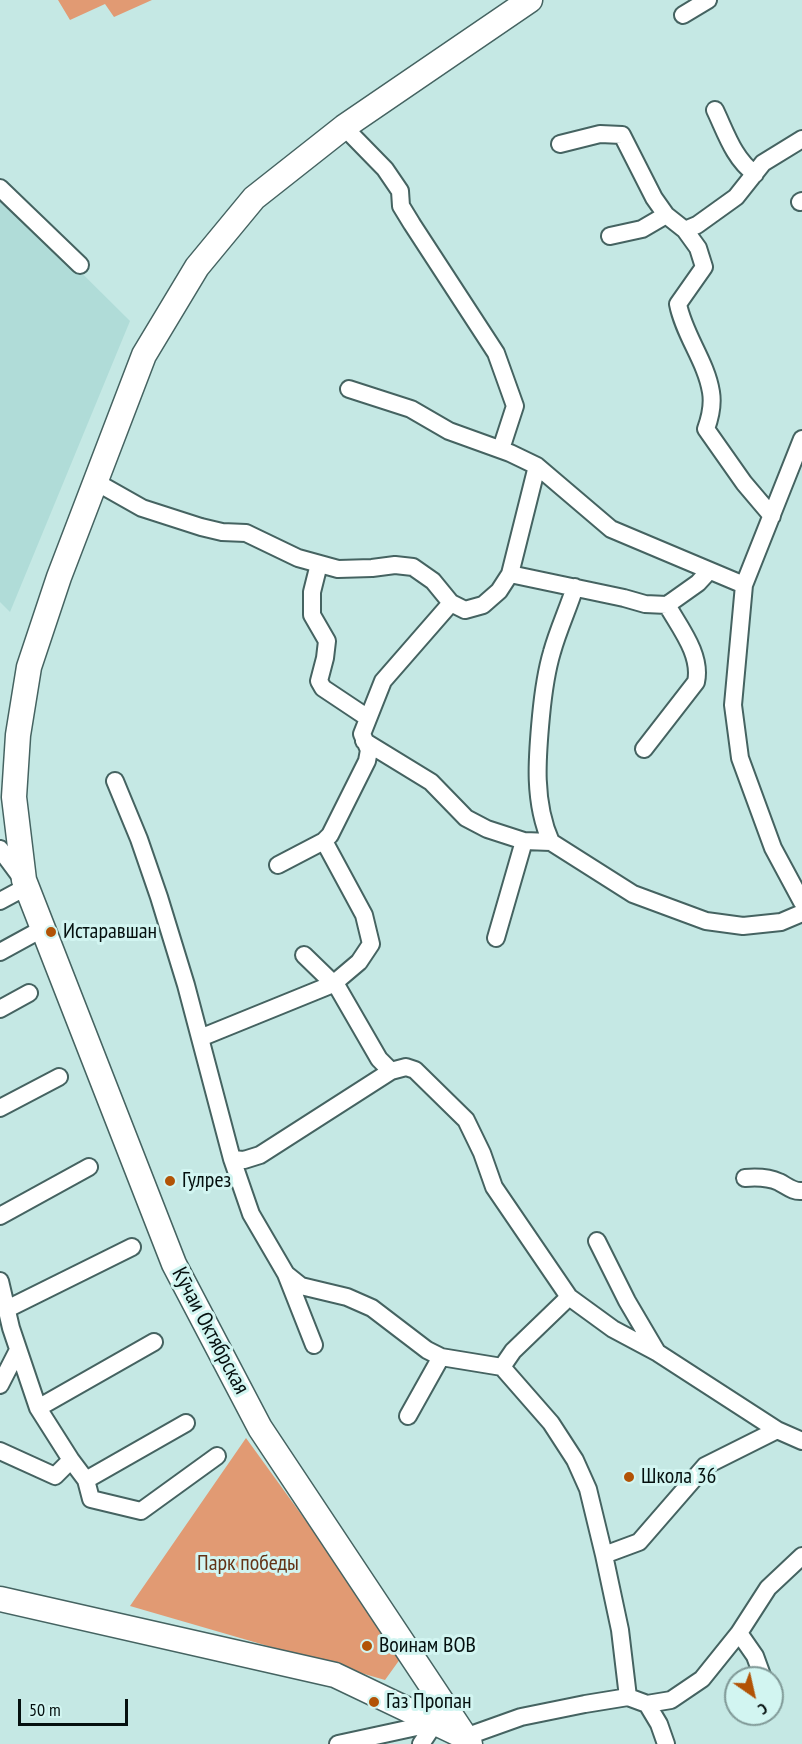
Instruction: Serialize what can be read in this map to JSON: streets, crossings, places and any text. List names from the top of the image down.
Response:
{
  "streets": {
    "main road": ["Кӯчаи Октябрская"]
  },
  "parks": ["Парк победы"],
  "places": [
    "Истаравшан",
    "Гулрез",
    "Школа 36",
    "Воинам ВОВ",
    "Газ Пропан"
  ],
  "scale_bar": "50 m",
  "north": "bottom right"
}
